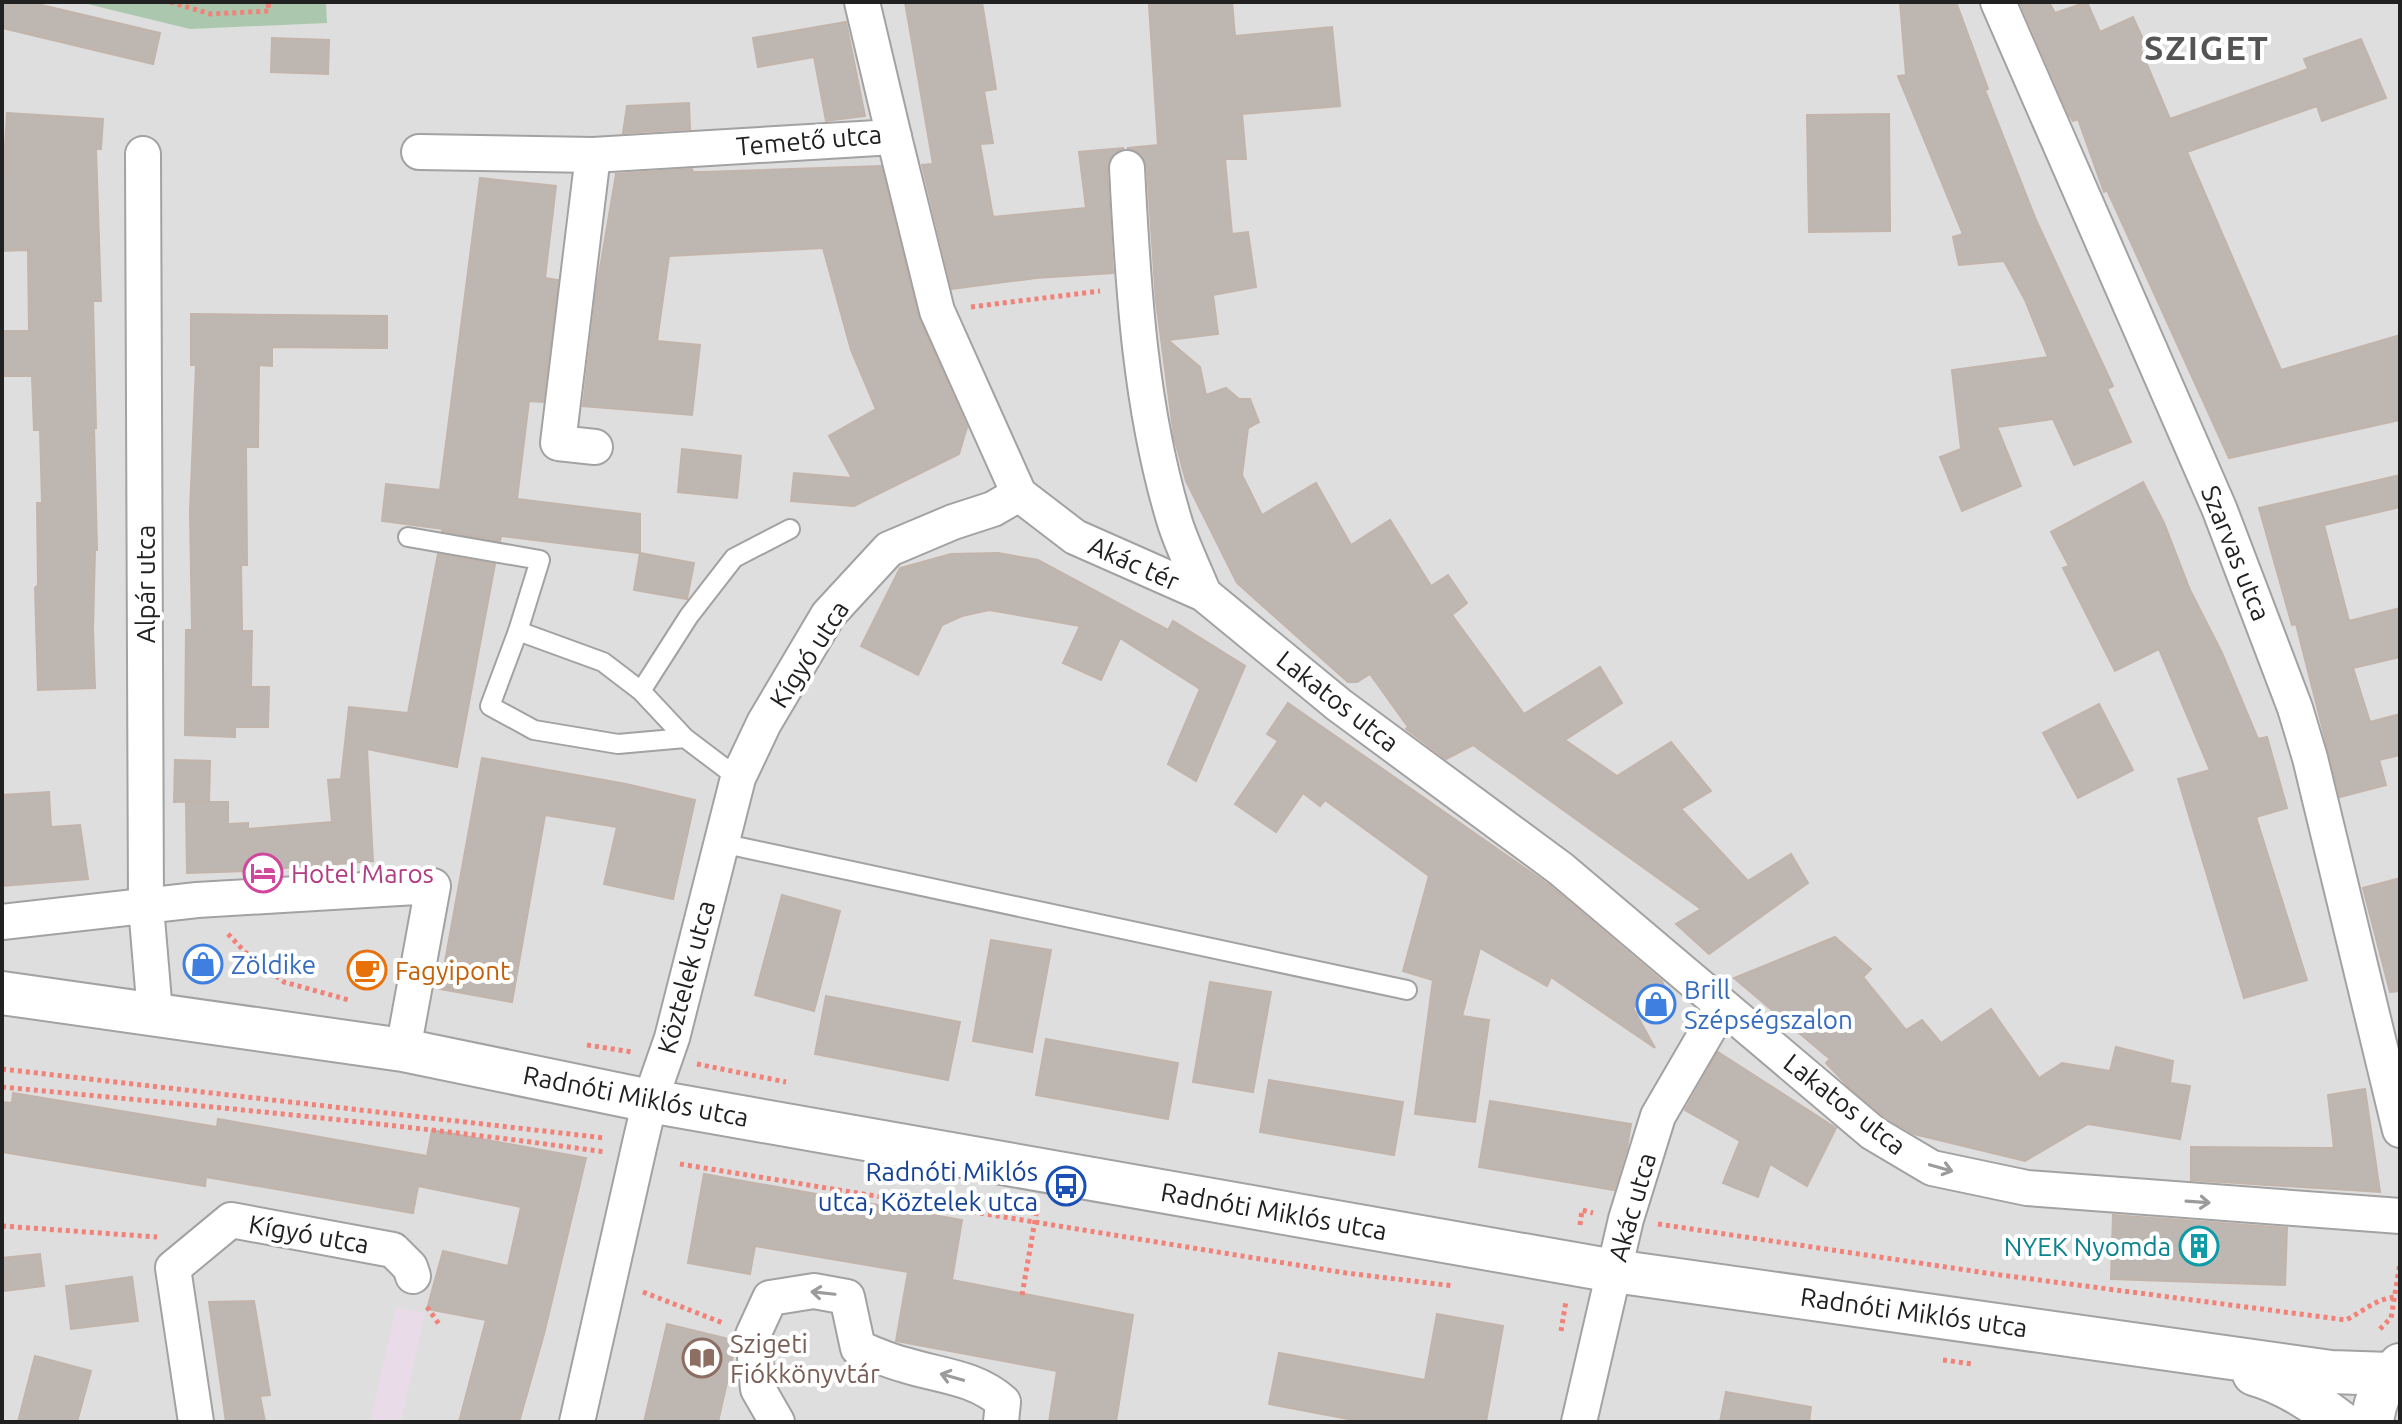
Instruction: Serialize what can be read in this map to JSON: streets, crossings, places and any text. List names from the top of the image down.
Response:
{
  "streets": {
    "street": [
      "Temető utca",
      "Szarvas utca",
      "Akác tér",
      "Alpár utca",
      "Kígyó utca",
      "Lakatos utca",
      "Köztelek utca",
      "Radnóti Miklós utca",
      "Akác utca"
    ]
  },
  "crossings": [
    ["Temető utca", "Akác tér"],
    ["Akác tér", "Kígyó utca"],
    ["Akác tér", "Lakatos utca"],
    ["Alpár utca", "Radnóti Miklós utca"],
    ["Kígyó utca", "Köztelek utca"],
    ["Lakatos utca", "Akác utca"],
    ["Köztelek utca", "Radnóti Miklós utca"],
    ["Radnóti Miklós utca", "Akác utca"]
  ],
  "one_way": ["Lakatos utca"],
  "districts": ["SZIGET"],
  "places": {
    "hotel": ["Hotel Maros"],
    "shop": ["Zöldike", "Brill Szépségszalon"],
    "cafe": ["Fagyipont"],
    "bus stop": ["Radnóti Miklós utca, Köztelek utca"],
    "building": ["NYEK Nyomda"],
    "library": ["Szigeti Fiókkönyvtár"]
  }
}
